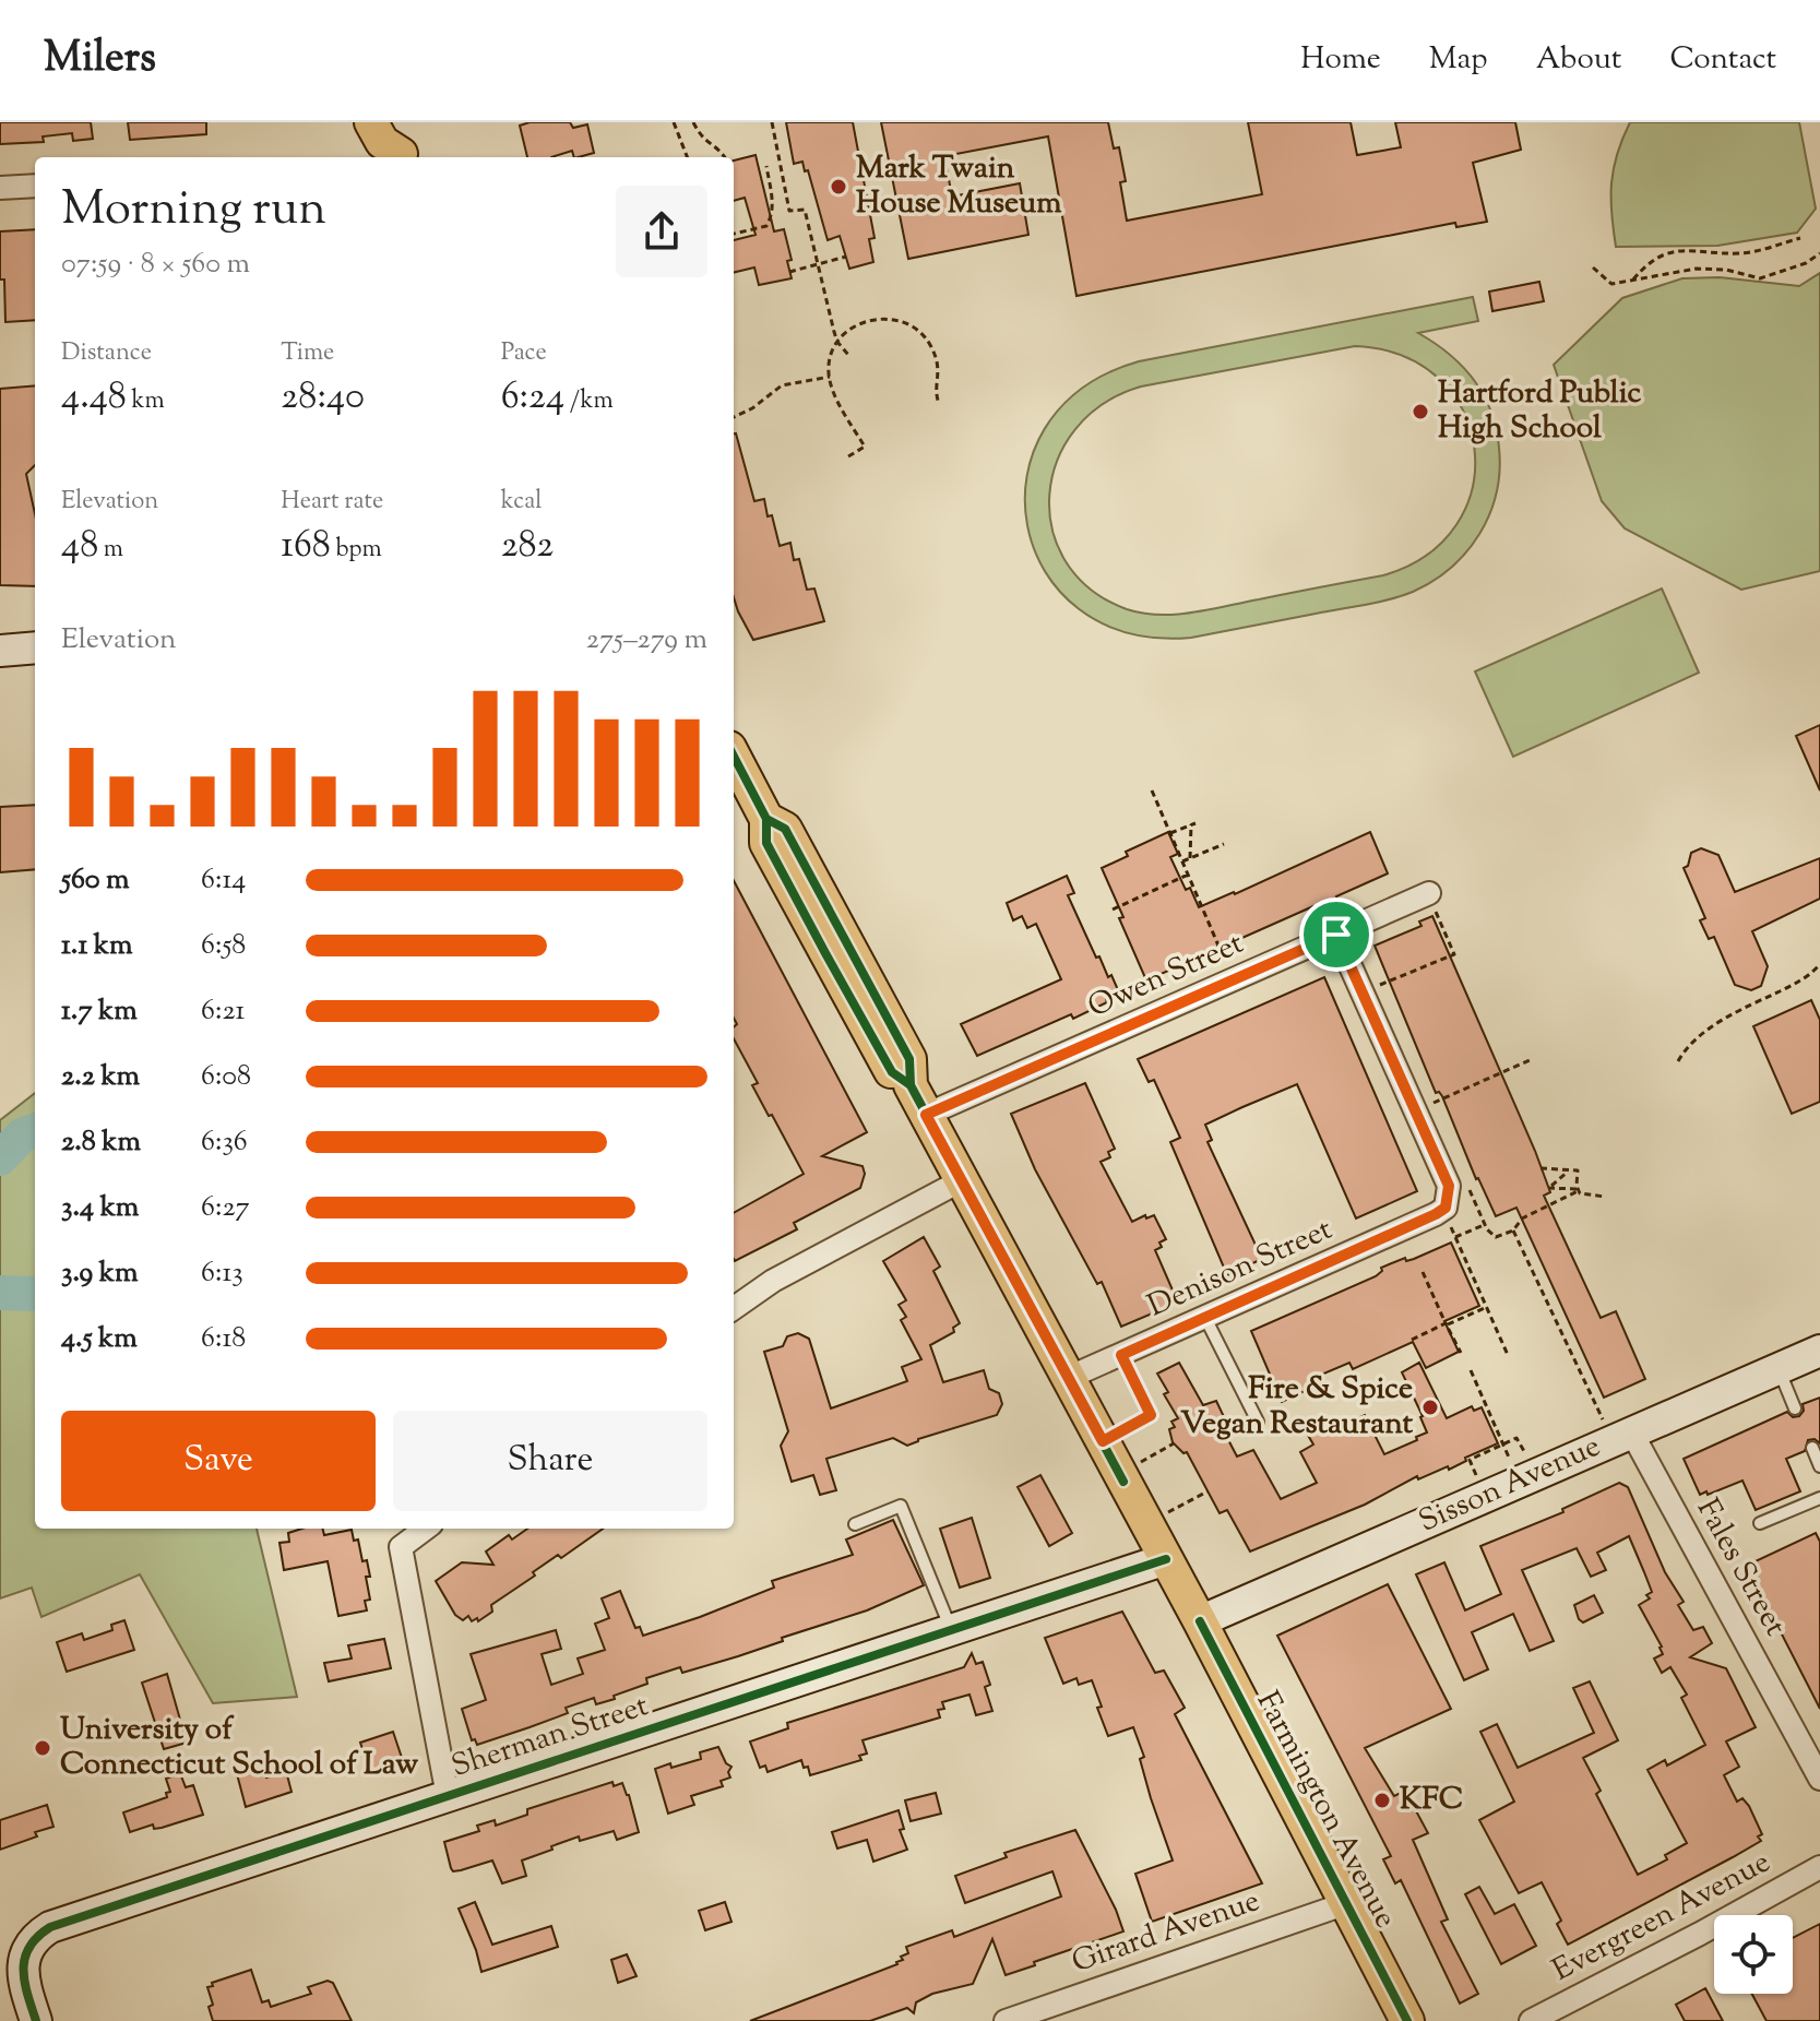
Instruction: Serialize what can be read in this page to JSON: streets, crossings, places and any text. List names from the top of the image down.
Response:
{
  "streets": {
    "main road": ["Farmington Avenue"],
    "street": [
      "Owen Street",
      "Denison Street",
      "Sisson Avenue",
      "Fales Street",
      "Sherman Street",
      "Evergreen Avenue",
      "Girard Avenue"
    ]
  },
  "crossings": [
    ["Owen Street", "Farmington Avenue"],
    ["Denison Street", "Farmington Avenue"],
    ["Sisson Avenue", "Fales Street"],
    ["Sisson Avenue", "Farmington Avenue"],
    ["Sherman Street", "Farmington Avenue"],
    ["Farmington Avenue", "Girard Avenue"]
  ],
  "places": [
    "Mark Twain House Museum",
    "Hartford Public High School",
    "Fire & Spice Vegan Restaurant",
    "University of Connecticut School of Law",
    "KFC"
  ],
  "page": {
    "header": "Milers",
    "nav": [
      "Home",
      "Map",
      "About",
      "Contact"
    ],
    "heading": ["Morning run", "07:59 · 8 × 560 m"],
    "stats": [
      ["Distance", "4.48 km"],
      ["Time", "28:40"],
      ["Pace", "6:24 /km"],
      ["Elevation", "48 m"],
      ["Heart rate", "168 bpm"],
      ["kcal", "282"]
    ],
    "chart": ["Elevation", "275–279 m"],
    "list": [
      {
        "name": "560 m",
        "note": "6:14"
      },
      {
        "name": "1.1 km",
        "note": "6:58"
      },
      {
        "name": "1.7 km",
        "note": "6:21"
      },
      {
        "name": "2.2 km",
        "note": "6:08"
      },
      {
        "name": "2.8 km",
        "note": "6:36"
      },
      {
        "name": "3.4 km",
        "note": "6:27"
      },
      {
        "name": "3.9 km",
        "note": "6:13"
      },
      {
        "name": "4.5 km",
        "note": "6:18"
      }
    ],
    "buttons": ["Save", "Share"]
  }
}
